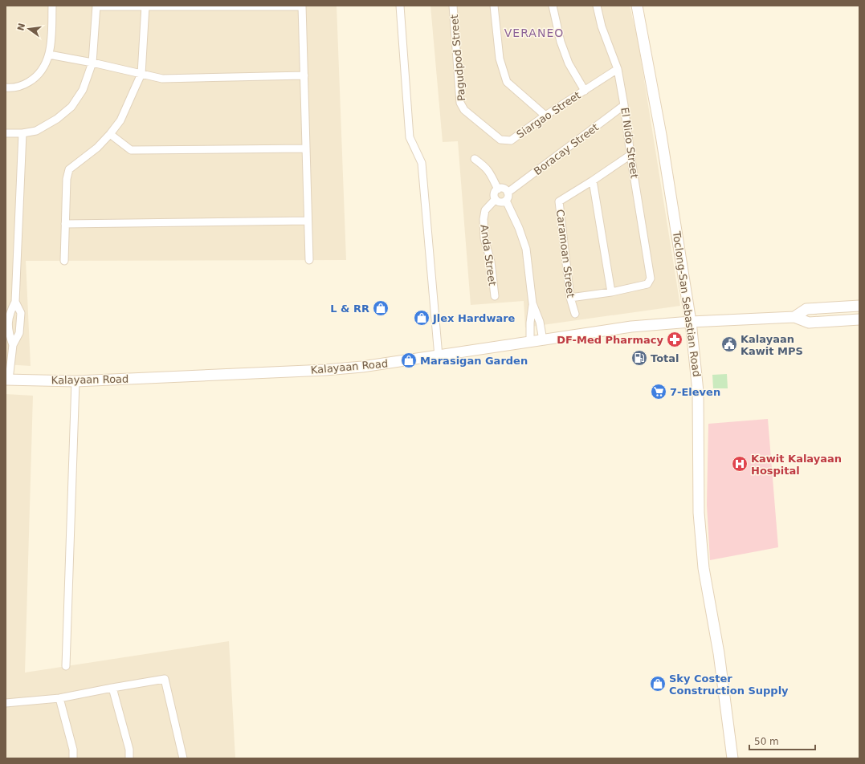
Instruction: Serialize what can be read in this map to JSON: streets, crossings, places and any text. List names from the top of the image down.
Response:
{
  "streets": {
    "main road": ["Toclong-San Sebastian Road", "Kalayaan Road"],
    "street": [
      "Pagudpod Street",
      "Siargao Street",
      "El Nido Street",
      "Boracay Street",
      "Caramoan Street",
      "Anda Street"
    ]
  },
  "crossings": [
    ["Pagudpod Street", "Siargao Street"],
    ["Siargao Street", "El Nido Street"],
    ["El Nido Street", "Boracay Street"],
    ["El Nido Street", "Caramoan Street"],
    ["Boracay Street", "Anda Street"],
    ["Toclong-San Sebastian Road", "Kalayaan Road"]
  ],
  "districts": ["VERANEO"],
  "places": {
    "shop": [
      "L & RR",
      "Jlex Hardware",
      "Marasigan Garden",
      "Sky Coster Construction Supply"
    ],
    "pharmacy": ["DF-Med Pharmacy"],
    "public building": ["Kalayaan Kawit MPS"],
    "fuel station": ["Total"],
    "supermarket": ["7-Eleven"],
    "hospital": ["Kawit Kalayaan Hospital"]
  },
  "scale_bar": "50 m",
  "north": "left"
}
